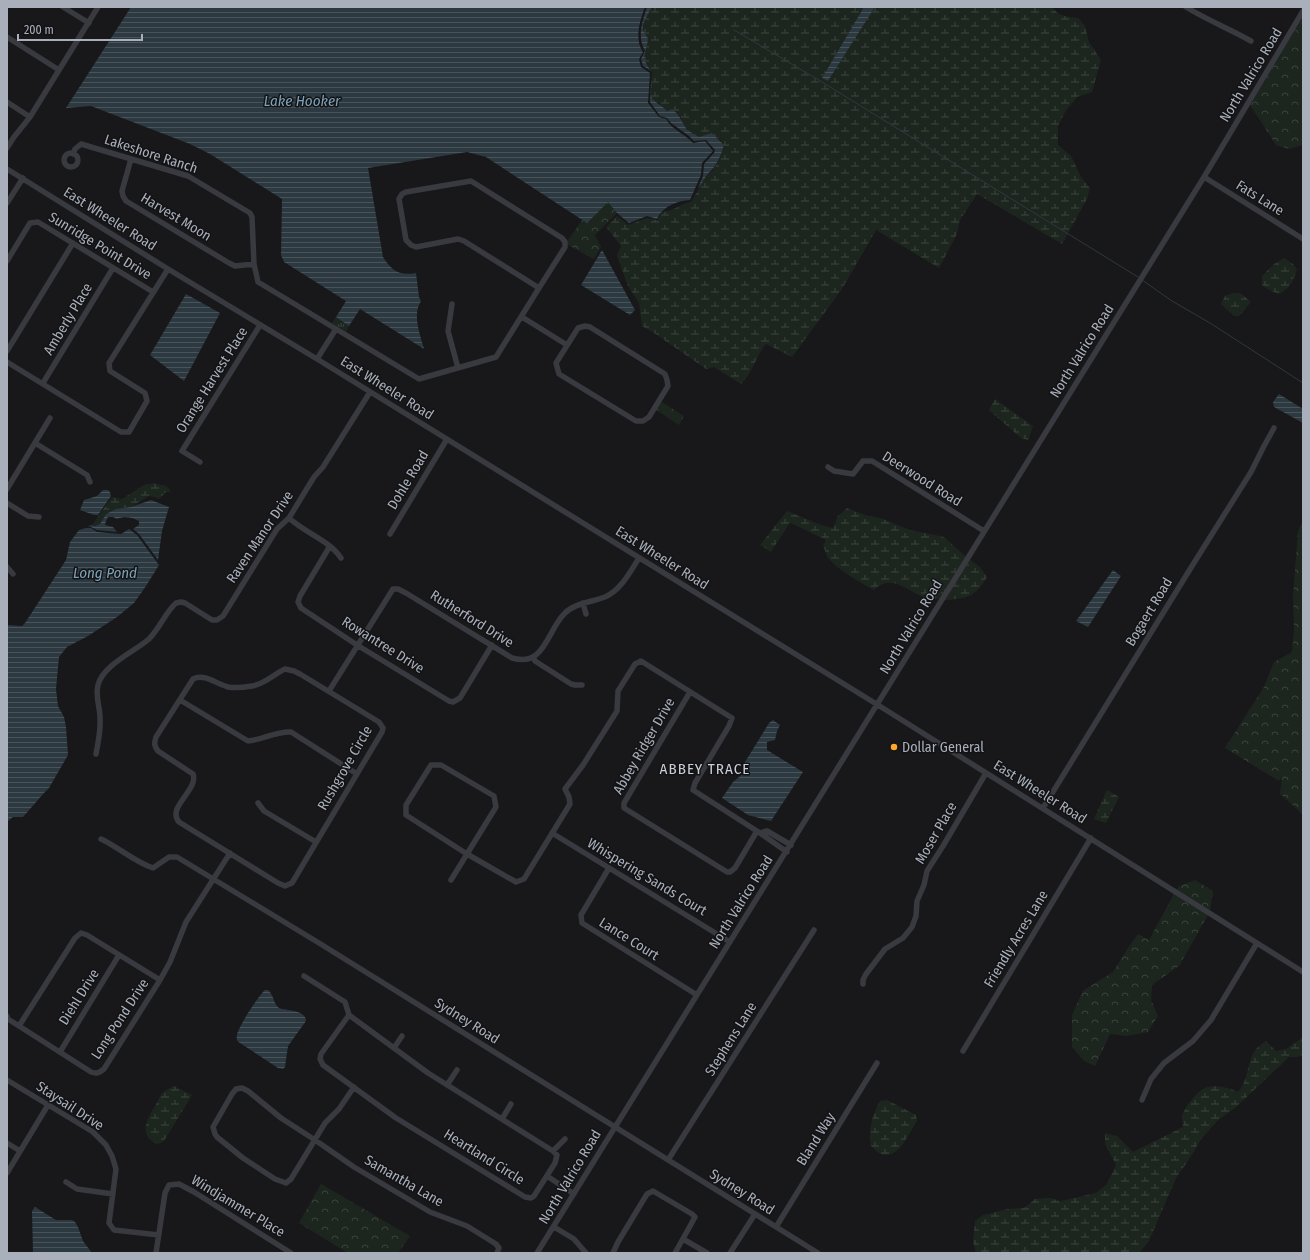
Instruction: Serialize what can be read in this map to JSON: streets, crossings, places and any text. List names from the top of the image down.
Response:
{
  "streets": {
    "street": [
      "North Valrico Road",
      "Lakeshore Ranch",
      "Fats Lane",
      "Harvest Moon",
      "East Wheeler Road",
      "Sunridge Point Drive",
      "Amberly Place",
      "Orange Harvest Place",
      "Deerwood Road",
      "Dohle Road",
      "Raven Manor Drive",
      "Bogaert Road",
      "Rutherford Drive",
      "Rowantree Drive",
      "Abbey Ridger Drive",
      "Rushgrove Circle",
      "Moser Place",
      "Whispering Sands Court",
      "Lance Court",
      "Friendly Acres Lane",
      "Diehl Drive",
      "Long Pond Drive",
      "Sydney Road",
      "Stephens Lane",
      "Staysail Drive",
      "Bland Way",
      "Heartland Circle",
      "Samantha Lane",
      "Windjammer Place"
    ]
  },
  "crossings": [
    ["North Valrico Road", "Fats Lane"],
    ["North Valrico Road", "East Wheeler Road"],
    ["North Valrico Road", "Deerwood Road"],
    ["North Valrico Road", "Whispering Sands Court"],
    ["North Valrico Road", "Lance Court"],
    ["North Valrico Road", "Sydney Road"],
    ["Lakeshore Ranch", "Harvest Moon"],
    ["East Wheeler Road", "Sunridge Point Drive"],
    ["East Wheeler Road", "Orange Harvest Place"],
    ["East Wheeler Road", "Dohle Road"],
    ["East Wheeler Road", "Raven Manor Drive"],
    ["East Wheeler Road", "Bogaert Road"],
    ["East Wheeler Road", "Moser Place"],
    ["East Wheeler Road", "Friendly Acres Lane"],
    ["Sunridge Point Drive", "Amberly Place"],
    ["Rutherford Drive", "Rowantree Drive"],
    ["Rutherford Drive", "Rushgrove Circle"],
    ["Rushgrove Circle", "Long Pond Drive"],
    ["Whispering Sands Court", "Lance Court"],
    ["Diehl Drive", "Long Pond Drive"],
    ["Long Pond Drive", "Sydney Road"],
    ["Sydney Road", "Stephens Lane"],
    ["Sydney Road", "Bland Way"],
    ["Staysail Drive", "Windjammer Place"],
    ["Heartland Circle", "Samantha Lane"]
  ],
  "districts": ["ABBEY TRACE"],
  "water": ["Lake Hooker", "Long Pond"],
  "places": ["Dollar General"],
  "scale_bar": "200 m"
}
